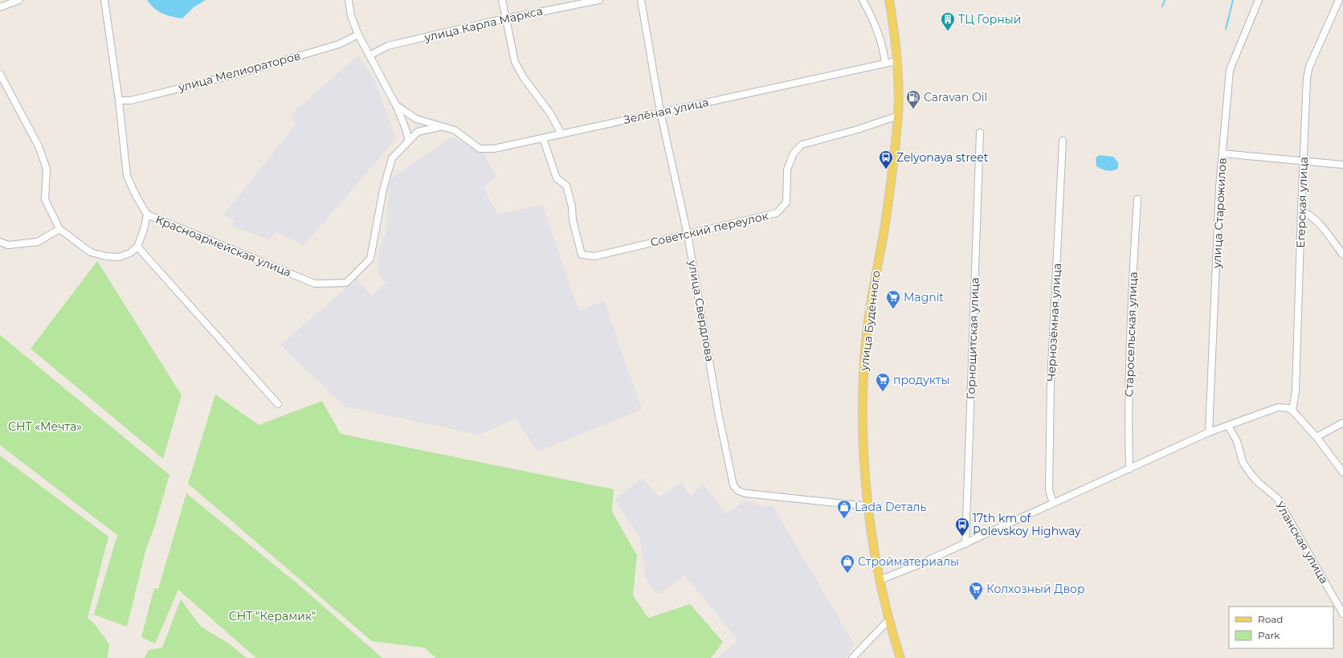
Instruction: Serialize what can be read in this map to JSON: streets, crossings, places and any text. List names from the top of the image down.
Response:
{
  "streets": {
    "main road": ["улица Будённого"],
    "street": [
      "улица Карла Маркса",
      "улица Мелиораторов",
      "Зелёная улица",
      "Егерская улица",
      "улица Старожилов",
      "Советский переулок",
      "Красноармейская улица",
      "улица Свердлова",
      "Чернозёмная улица",
      "Старосельская улица",
      "Горнощитская улица",
      "Уланская улица"
    ]
  },
  "crossings": [
    ["улица Мелиораторов", "Красноармейская улица"],
    ["Зелёная улица", "Советский переулок"],
    ["Зелёная улица", "улица Свердлова"],
    ["Зелёная улица", "улица Будённого"],
    ["Советский переулок", "улица Свердлова"],
    ["Советский переулок", "улица Будённого"],
    ["улица Свердлова", "улица Будённого"]
  ],
  "parks": ["СНТ «Мечта»", "СНТ \"Керамик\""],
  "places": {
    "building": ["ТЦ Горный"],
    "fuel station": ["Caravan Oil"],
    "bus stop": ["Zelyonaya street", "17th km of Polevskoy Highway"],
    "supermarket": ["Magnit", "продукты", "Колхозный Двор"],
    "shop": ["Lada Dеталь", "Стройматериалы"]
  },
  "legend": ["Road", "Park"]
}
